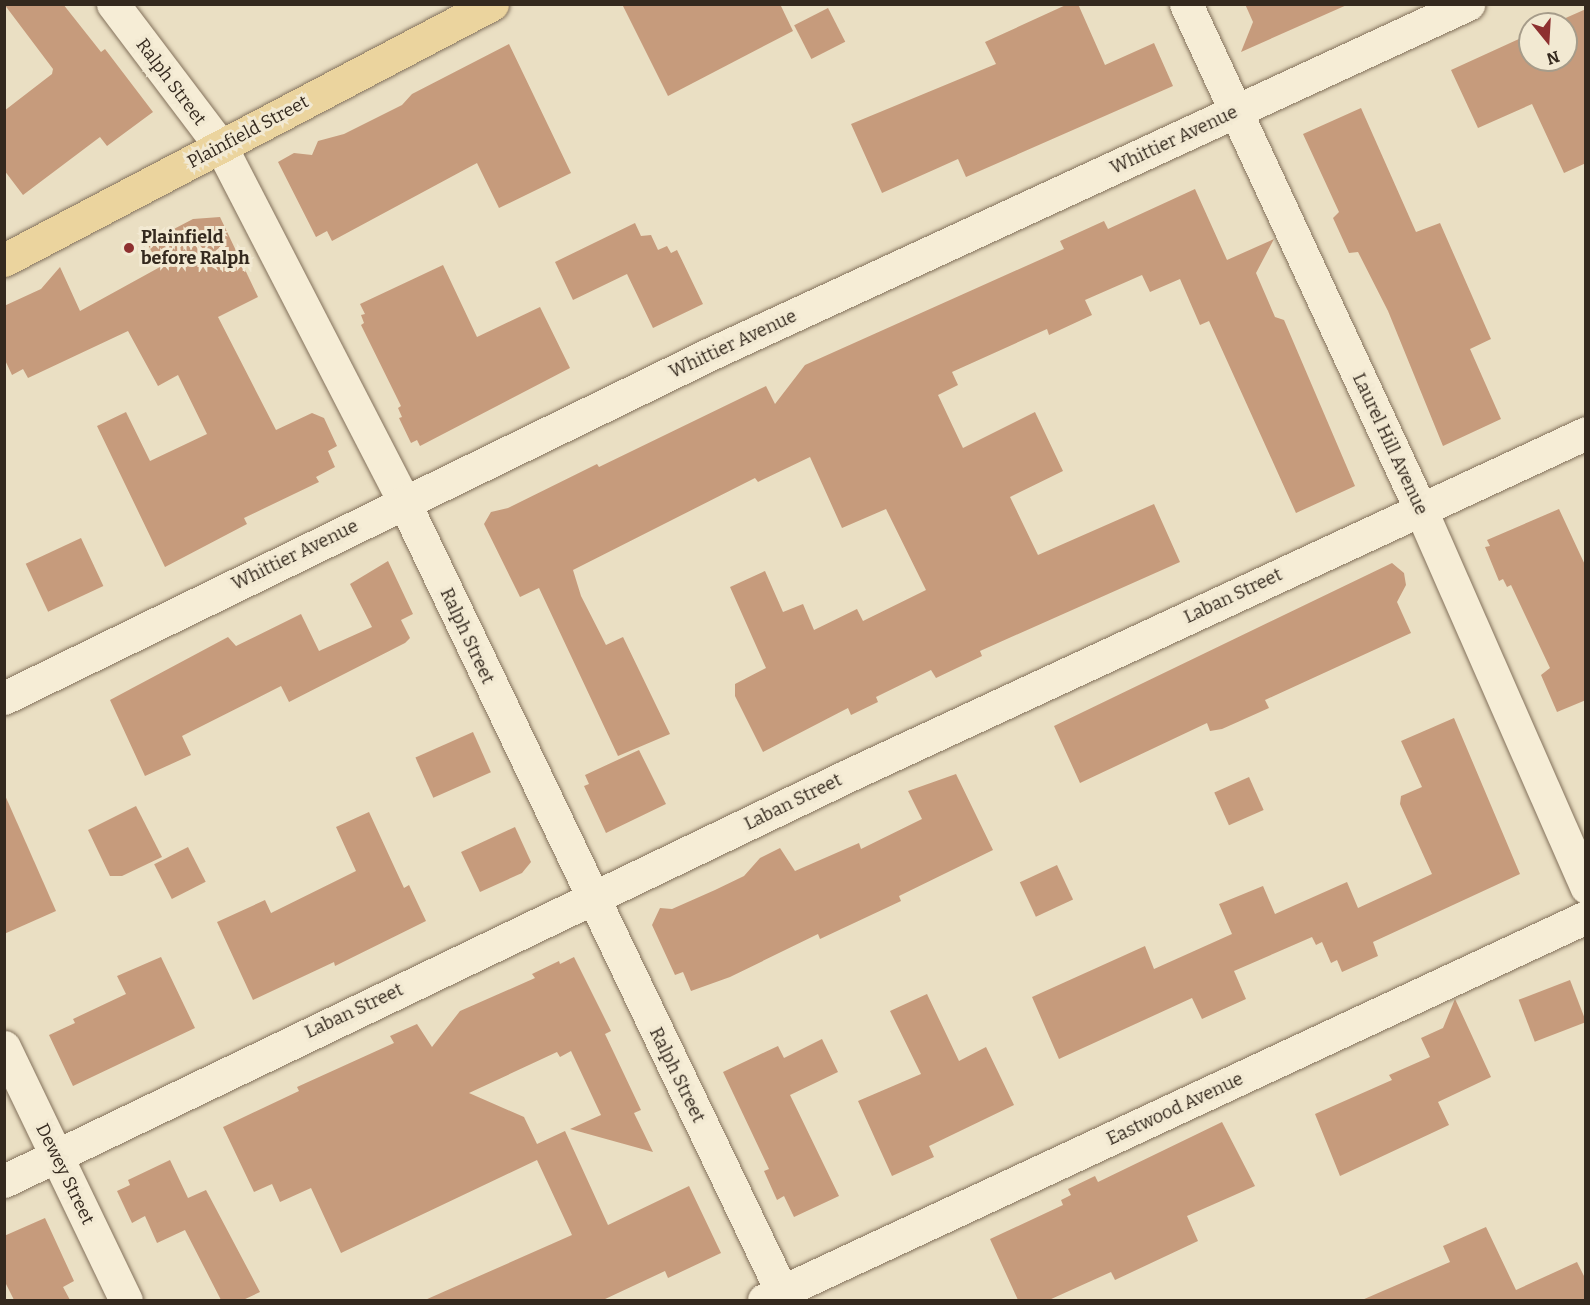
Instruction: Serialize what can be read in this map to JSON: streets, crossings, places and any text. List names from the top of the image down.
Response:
{
  "streets": {
    "main road": ["Plainfield Street"],
    "street": [
      "Ralph Street",
      "Whittier Avenue",
      "Laurel Hill Avenue",
      "Laban Street",
      "Eastwood Avenue",
      "Dewey Street"
    ]
  },
  "crossings": [
    ["Ralph Street", "Plainfield Street"],
    ["Ralph Street", "Whittier Avenue"],
    ["Ralph Street", "Laban Street"],
    ["Ralph Street", "Eastwood Avenue"],
    ["Whittier Avenue", "Laurel Hill Avenue"],
    ["Laurel Hill Avenue", "Laban Street"],
    ["Laban Street", "Dewey Street"]
  ],
  "places": ["Plainfield before Ralph"],
  "north": "bottom"
}
